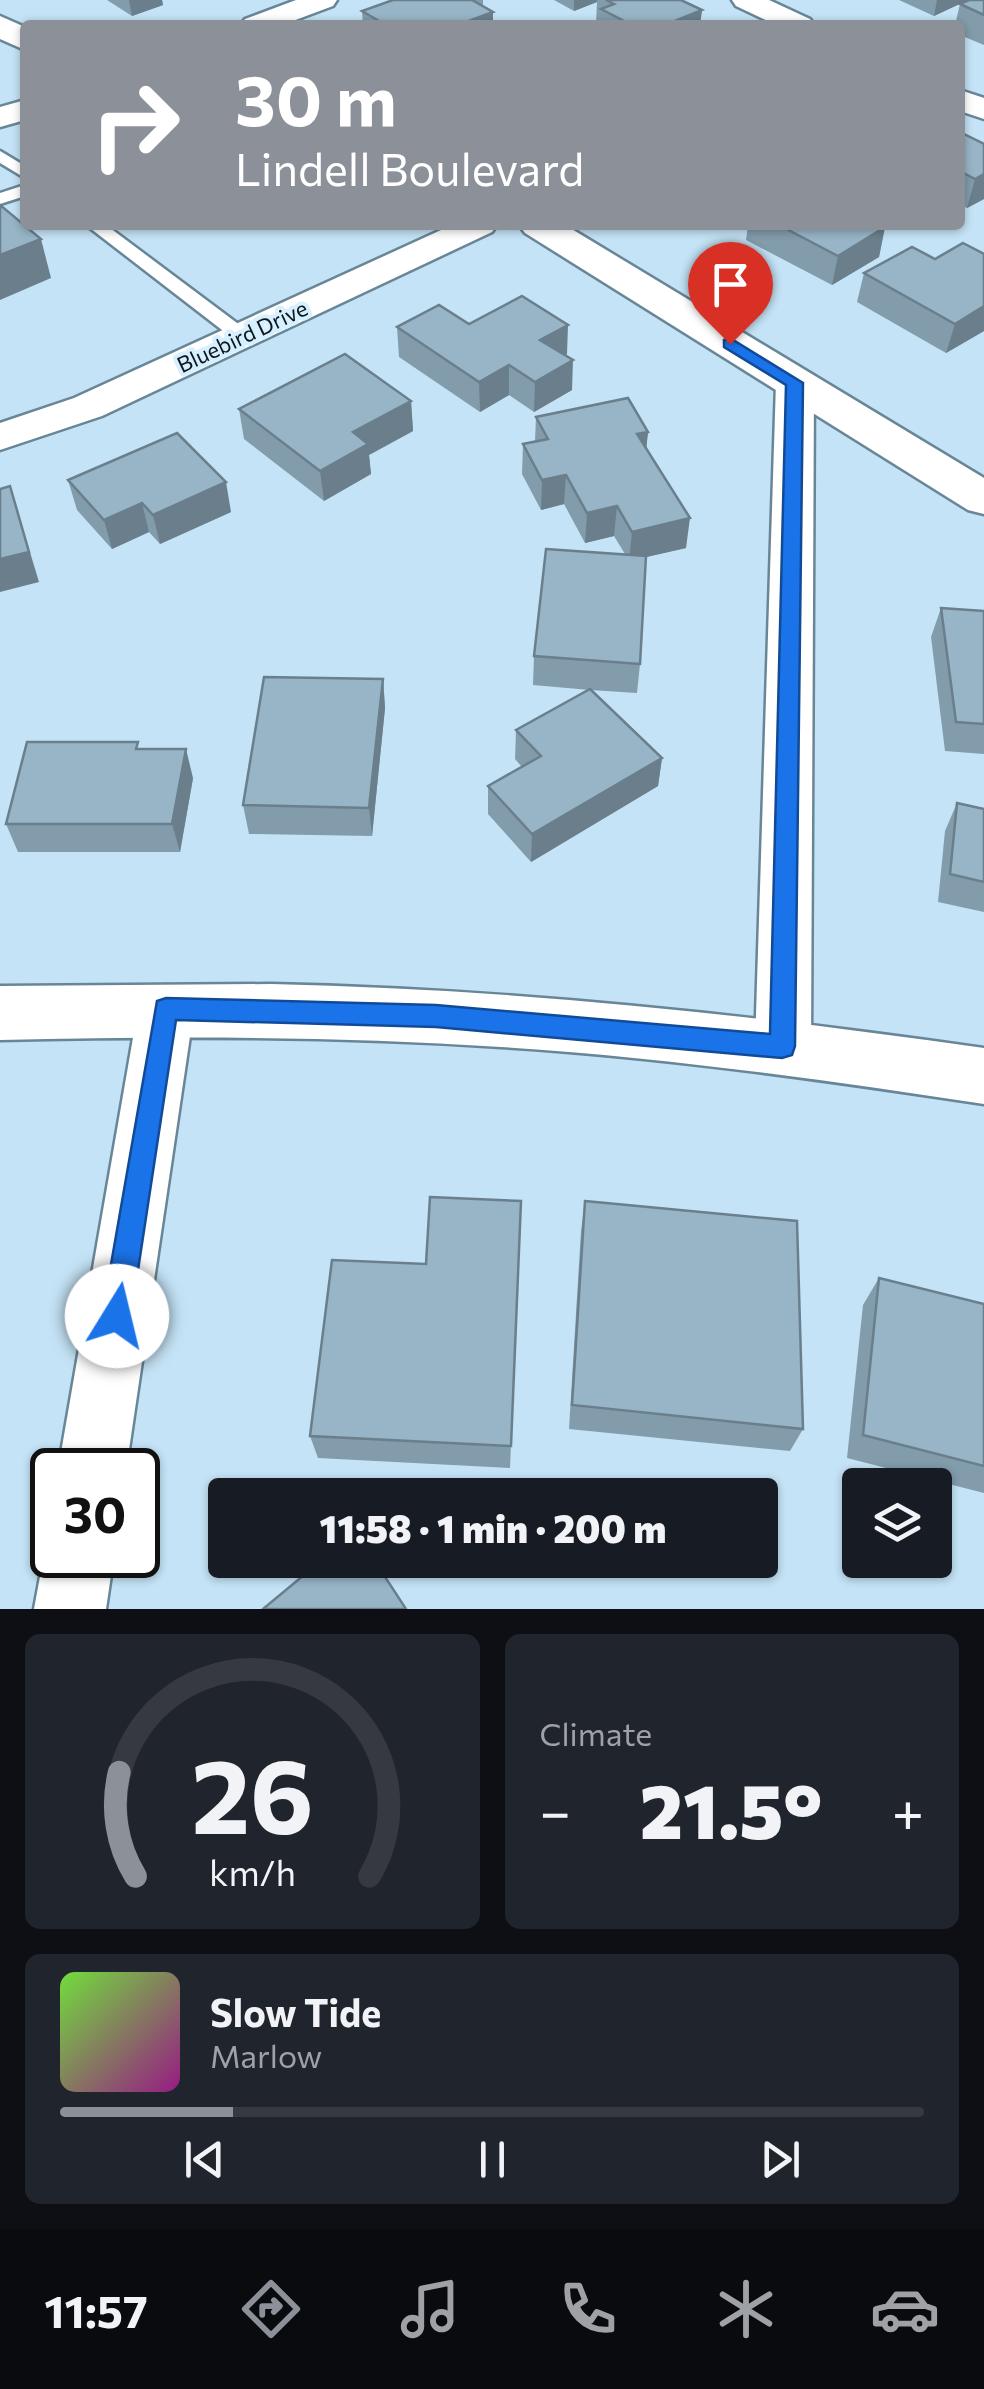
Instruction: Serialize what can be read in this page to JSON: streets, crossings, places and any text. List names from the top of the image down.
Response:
{
  "streets": {
    "street": ["Bluebird Drive"]
  },
  "page": {
    "turn": ["30 m", "Lindell Boulevard"],
    "limit": "30",
    "trip": "11:58 · 1 min · 200 m",
    "tile": "Climate",
    "heat": ["−", "21.5°", "+"],
    "song": ["Slow Tide", "Marlow"],
    "tabs": "11:57",
    "gauge": ["26", "km/h"]
  }
}
